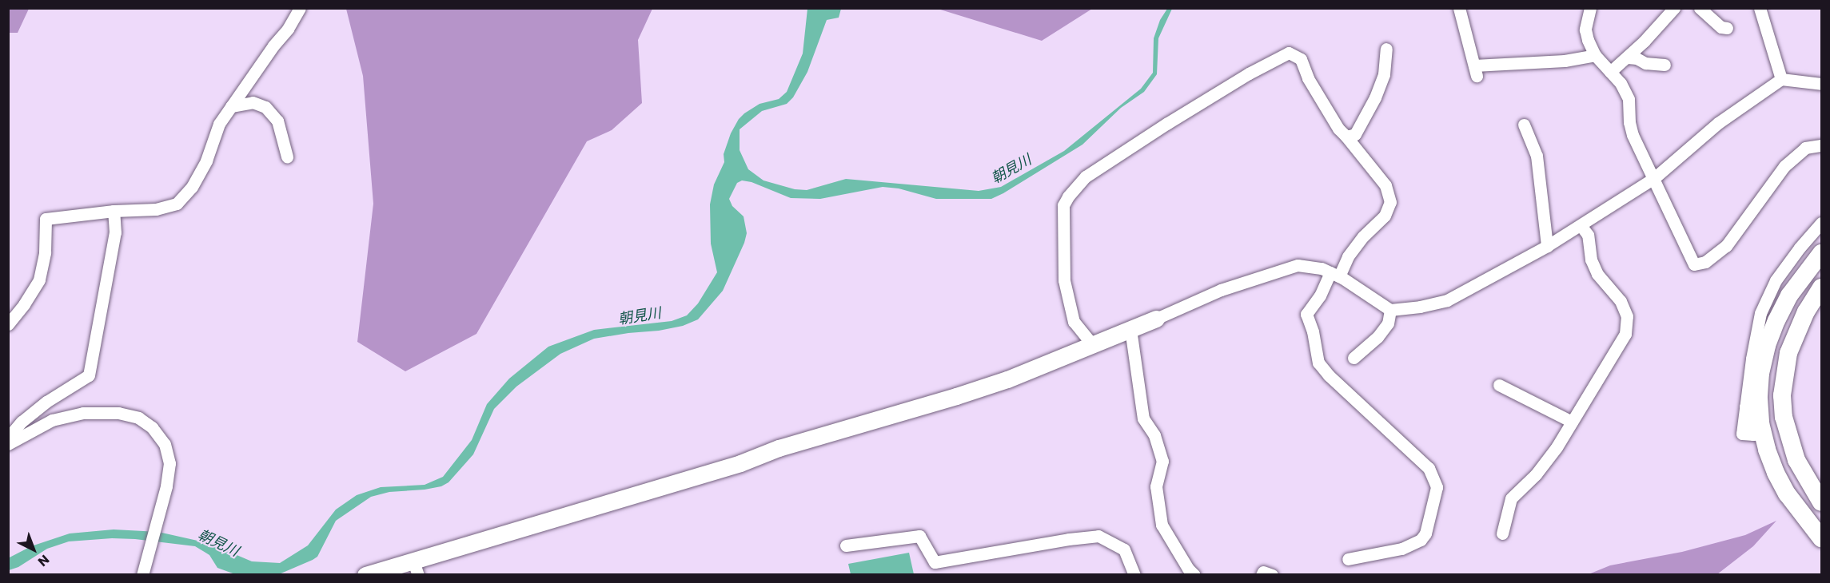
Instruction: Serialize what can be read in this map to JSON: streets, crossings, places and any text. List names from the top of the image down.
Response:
{
  "water": ["朝見川"],
  "north": "bottom right"
}
